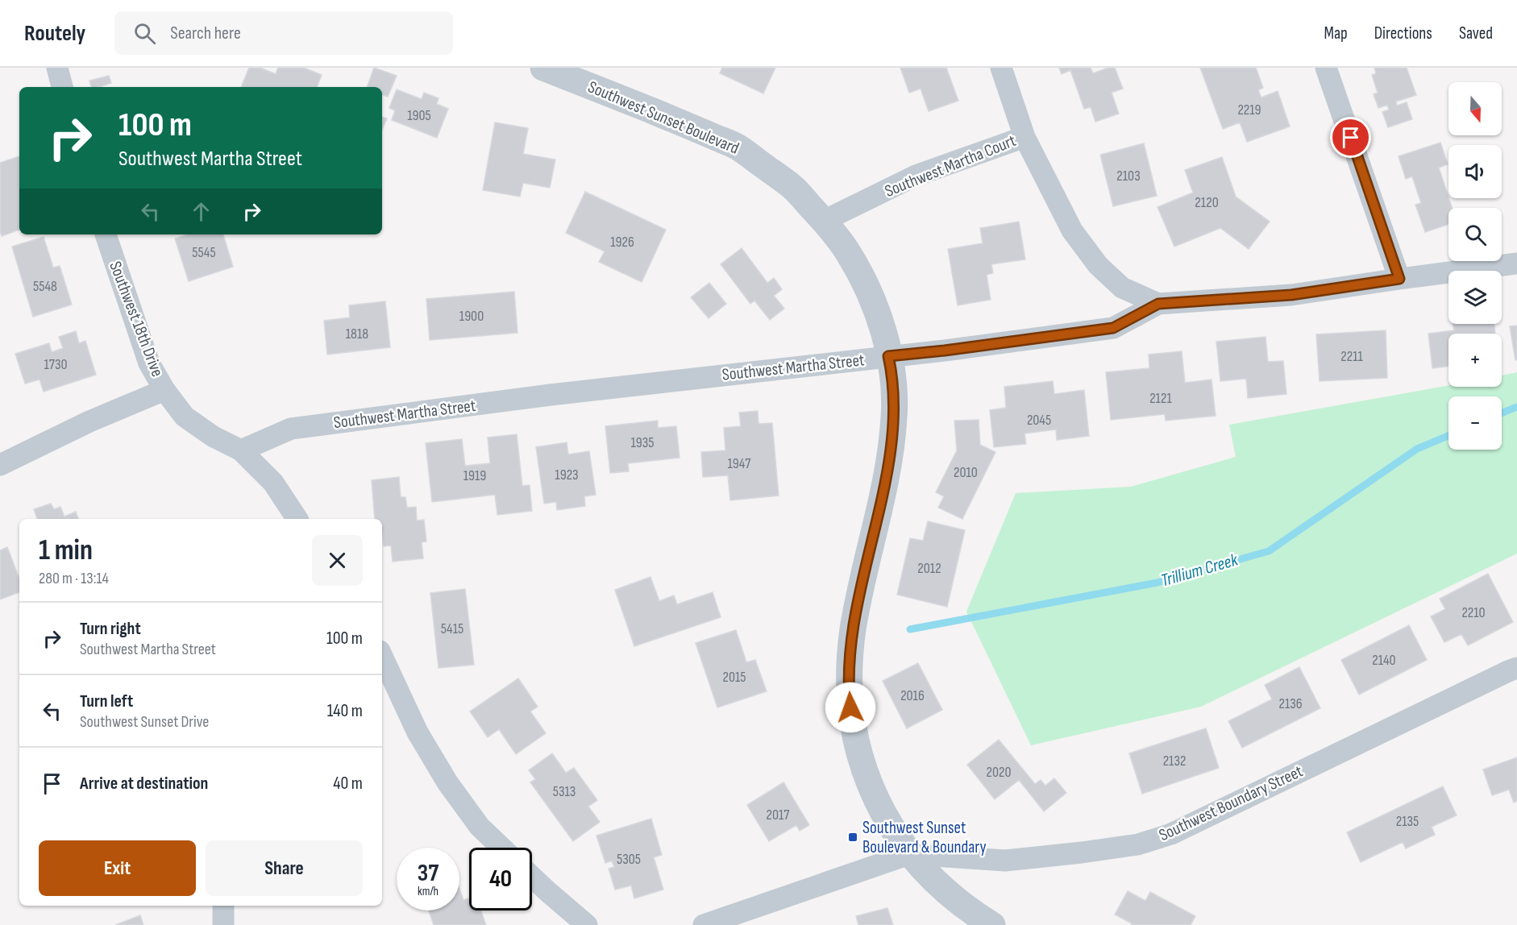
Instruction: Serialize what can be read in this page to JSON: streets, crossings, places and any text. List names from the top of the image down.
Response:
{
  "streets": {
    "street": [
      "Southwest Sunset Boulevard",
      "Southwest Martha Court",
      "Southwest 18th Drive",
      "Southwest Martha Street",
      "Southwest Boundary Street"
    ]
  },
  "crossings": [
    ["Southwest Sunset Boulevard", "Southwest Martha Court"],
    ["Southwest Sunset Boulevard", "Southwest Martha Street"],
    ["Southwest Sunset Boulevard", "Southwest Boundary Street"],
    ["Southwest 18th Drive", "Southwest Martha Street"]
  ],
  "water": ["Trillium Creek"],
  "places": {
    "transit": ["Southwest Sunset Boulevard & Boundary"]
  },
  "house_numbers": [
    "2219",
    "1905",
    "2103",
    "2120",
    "1926",
    "5545",
    "5548",
    "1900",
    "1818",
    "2211",
    "1730",
    "2121",
    "2045",
    "1935",
    "1947",
    "2010",
    "1923",
    "1919",
    "2012",
    "2210",
    "5415",
    "2140",
    "2015",
    "2016",
    "2136",
    "2132",
    "2020",
    "5313",
    "2017",
    "2135",
    "5305"
  ],
  "north": "bottom",
  "page": {
    "header": "Routely",
    "search": "Search here",
    "nav": ["Map", "Directions", "Saved"],
    "map_buttons": ["+", "−"],
    "turn": ["100 m", "Southwest Martha Street"],
    "heading": ["1 min", "280 m · 13:14"],
    "list": [
      {
        "name": "Turn right",
        "note": "Southwest Martha Street",
        "value": "100 m"
      },
      {
        "name": "Turn left",
        "note": "Southwest Sunset Drive",
        "value": "140 m"
      },
      {
        "name": "Arrive at destination",
        "value": "40 m"
      }
    ],
    "buttons": ["Exit", "Share"],
    "speed": "37 km/h",
    "limit": "40"
  }
}
